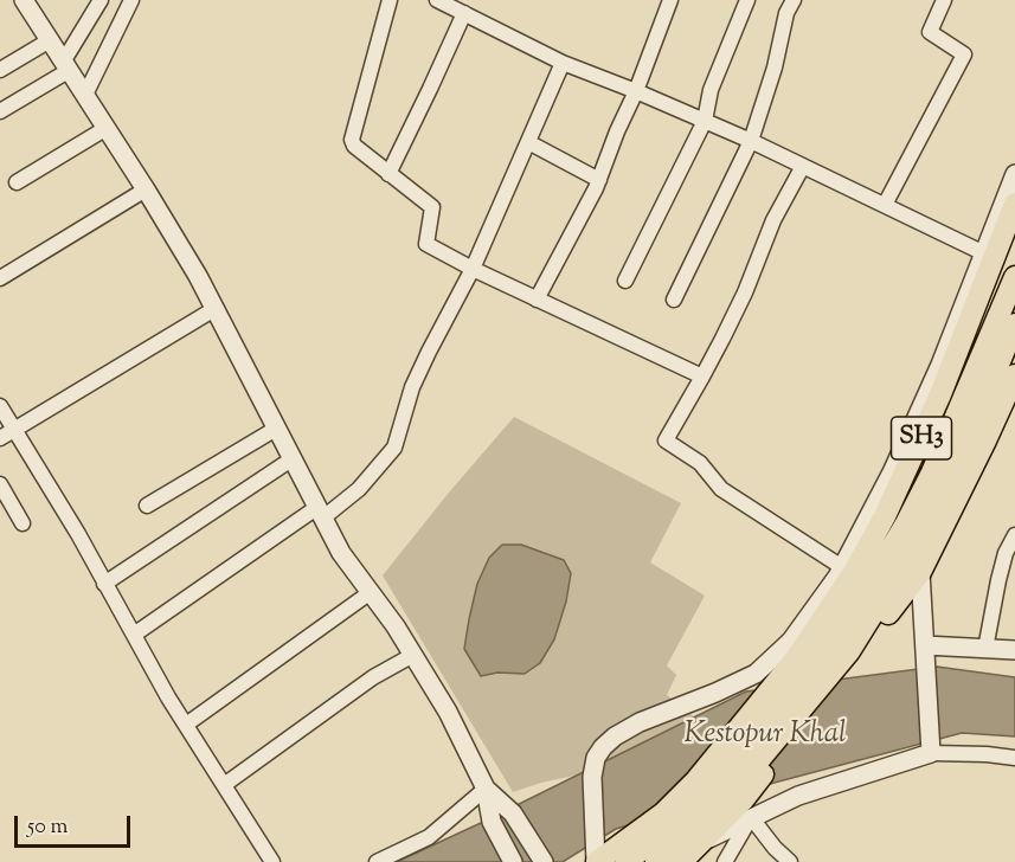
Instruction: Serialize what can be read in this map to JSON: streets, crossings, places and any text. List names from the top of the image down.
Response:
{
  "streets": {
    "main road": ["SH3"]
  },
  "water": ["Kestopur Khal"],
  "scale_bar": "50 m"
}
